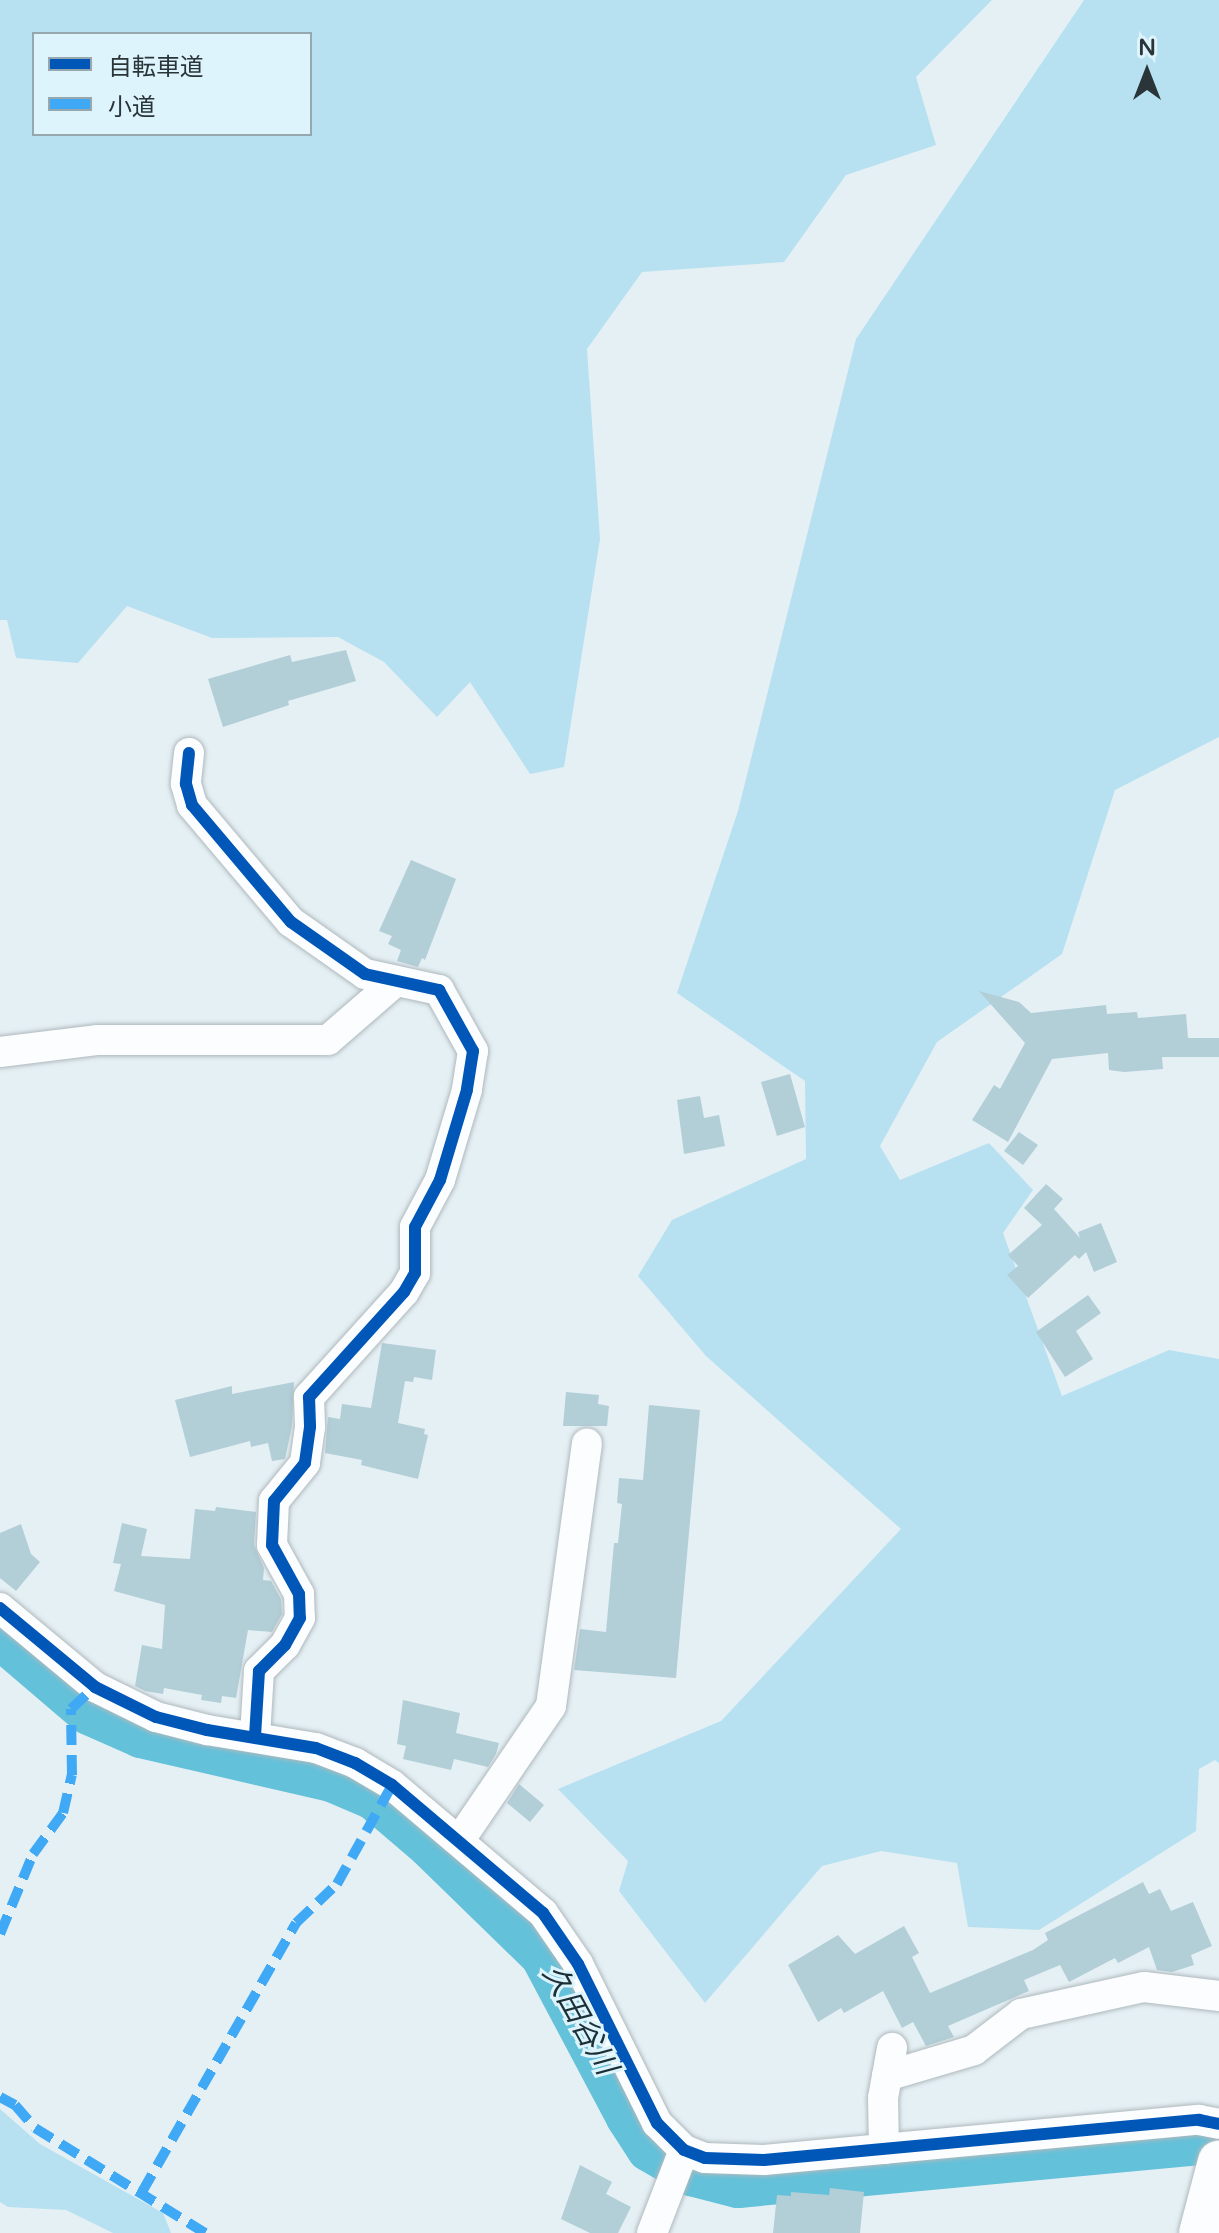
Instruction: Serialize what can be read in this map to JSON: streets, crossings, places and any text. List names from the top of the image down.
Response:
{
  "water": ["久田谷川"],
  "legend": ["自転車道", "小道"],
  "north": "top"
}
